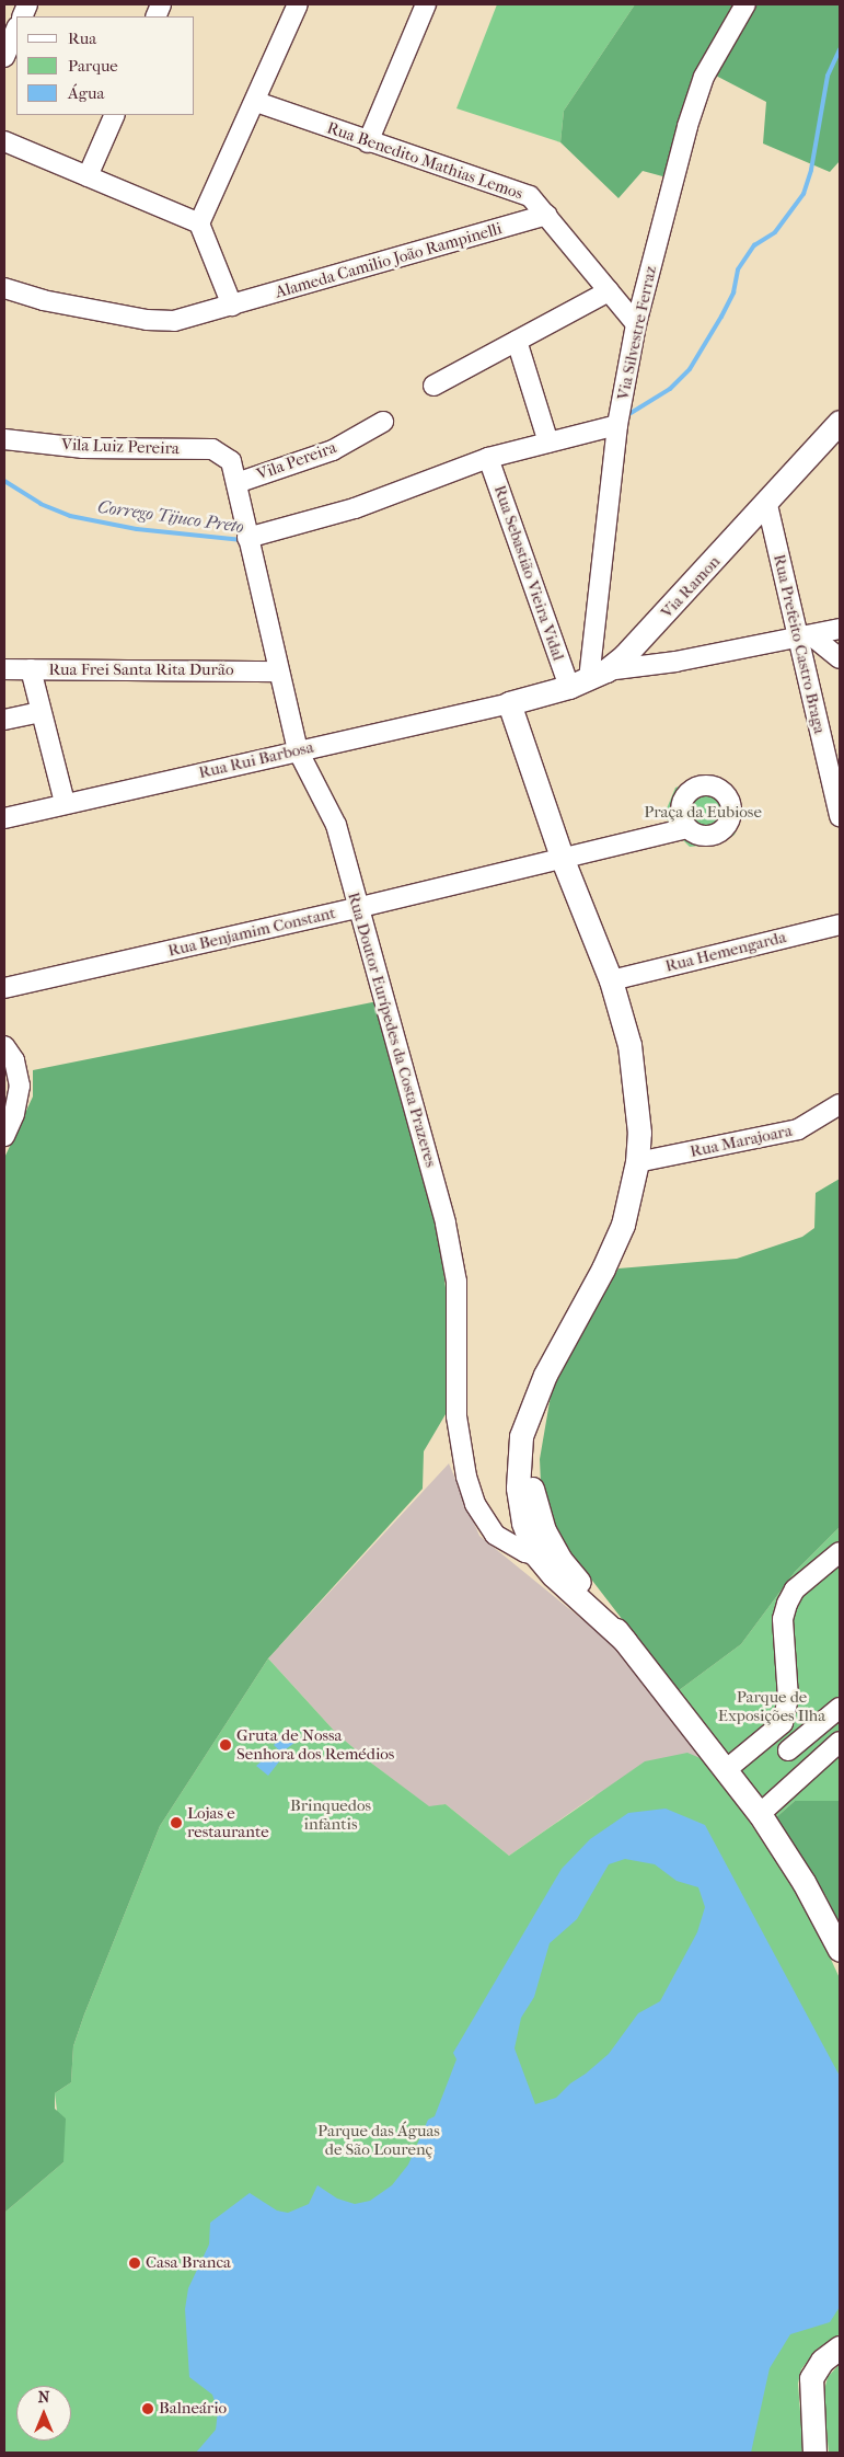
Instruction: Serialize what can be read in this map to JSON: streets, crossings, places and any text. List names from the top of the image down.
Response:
{
  "streets": {
    "main road": ["Via Ramon"],
    "street": [
      "Rua Benedito Mathias Lemos",
      "Alameda Camilio João Rampinelli",
      "Via Silvestre Ferraz",
      "Vila Luiz Pereira",
      "Vila Pereira",
      "Rua Sebastião Vieira Vidal",
      "Rua Prefeito Castro Braga",
      "Rua Frei Santa Rita Durão",
      "Rua Rui Barbosa",
      "Rua Benjamim Constant",
      "Rua Hemengarda",
      "Rua Doutor Eurípedes da Costa Prazeres",
      "Rua Marajoara"
    ]
  },
  "crossings": [
    ["Rua Benedito Mathias Lemos", "Alameda Camilio João Rampinelli"],
    ["Rua Benedito Mathias Lemos", "Via Silvestre Ferraz"],
    ["Via Silvestre Ferraz", "Rua Sebastião Vieira Vidal"],
    ["Via Silvestre Ferraz", "Via Ramon"],
    ["Vila Luiz Pereira", "Rua Doutor Eurípedes da Costa Prazeres"],
    ["Vila Pereira", "Rua Doutor Eurípedes da Costa Prazeres"],
    ["Rua Sebastião Vieira Vidal", "Via Ramon"],
    ["Via Ramon", "Rua Prefeito Castro Braga"],
    ["Via Ramon", "Rua Rui Barbosa"],
    ["Rua Frei Santa Rita Durão", "Rua Doutor Eurípedes da Costa Prazeres"],
    ["Rua Rui Barbosa", "Rua Doutor Eurípedes da Costa Prazeres"],
    ["Rua Benjamim Constant", "Rua Doutor Eurípedes da Costa Prazeres"]
  ],
  "water": ["Corrego Tijuco Preto"],
  "parks": [
    "Praça da Eubiose",
    "Parque de Exposições Ilha",
    "Brinquedos infantis",
    "Parque das Águas de São Lourenç"
  ],
  "places": [
    "Gruta de Nossa Senhora dos Remédios",
    "Lojas e restaurante",
    "Casa Branca",
    "Balneário"
  ],
  "legend": ["Rua", "Parque", "Água"],
  "north": "top"
}
